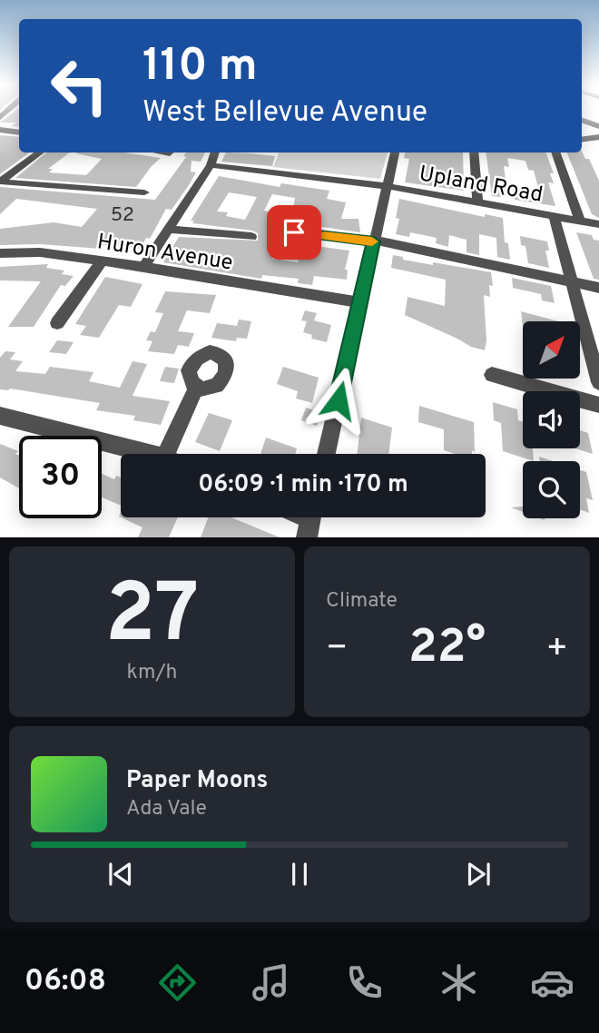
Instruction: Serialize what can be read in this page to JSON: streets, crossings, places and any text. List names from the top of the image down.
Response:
{
  "streets": {
    "street": ["Upland Road", "Huron Avenue"]
  },
  "house_numbers": ["52"],
  "north": "top right",
  "page": {
    "turn": ["110 m", "West Bellevue Avenue"],
    "limit": "30",
    "trip": "06:09 · 1 min · 170 m",
    "tile": [
      ["27", "km/h"],
      "Climate"
    ],
    "heat": ["−", "22°", "+"],
    "song": ["Paper Moons", "Ada Vale"],
    "tabs": "06:08"
  }
}
